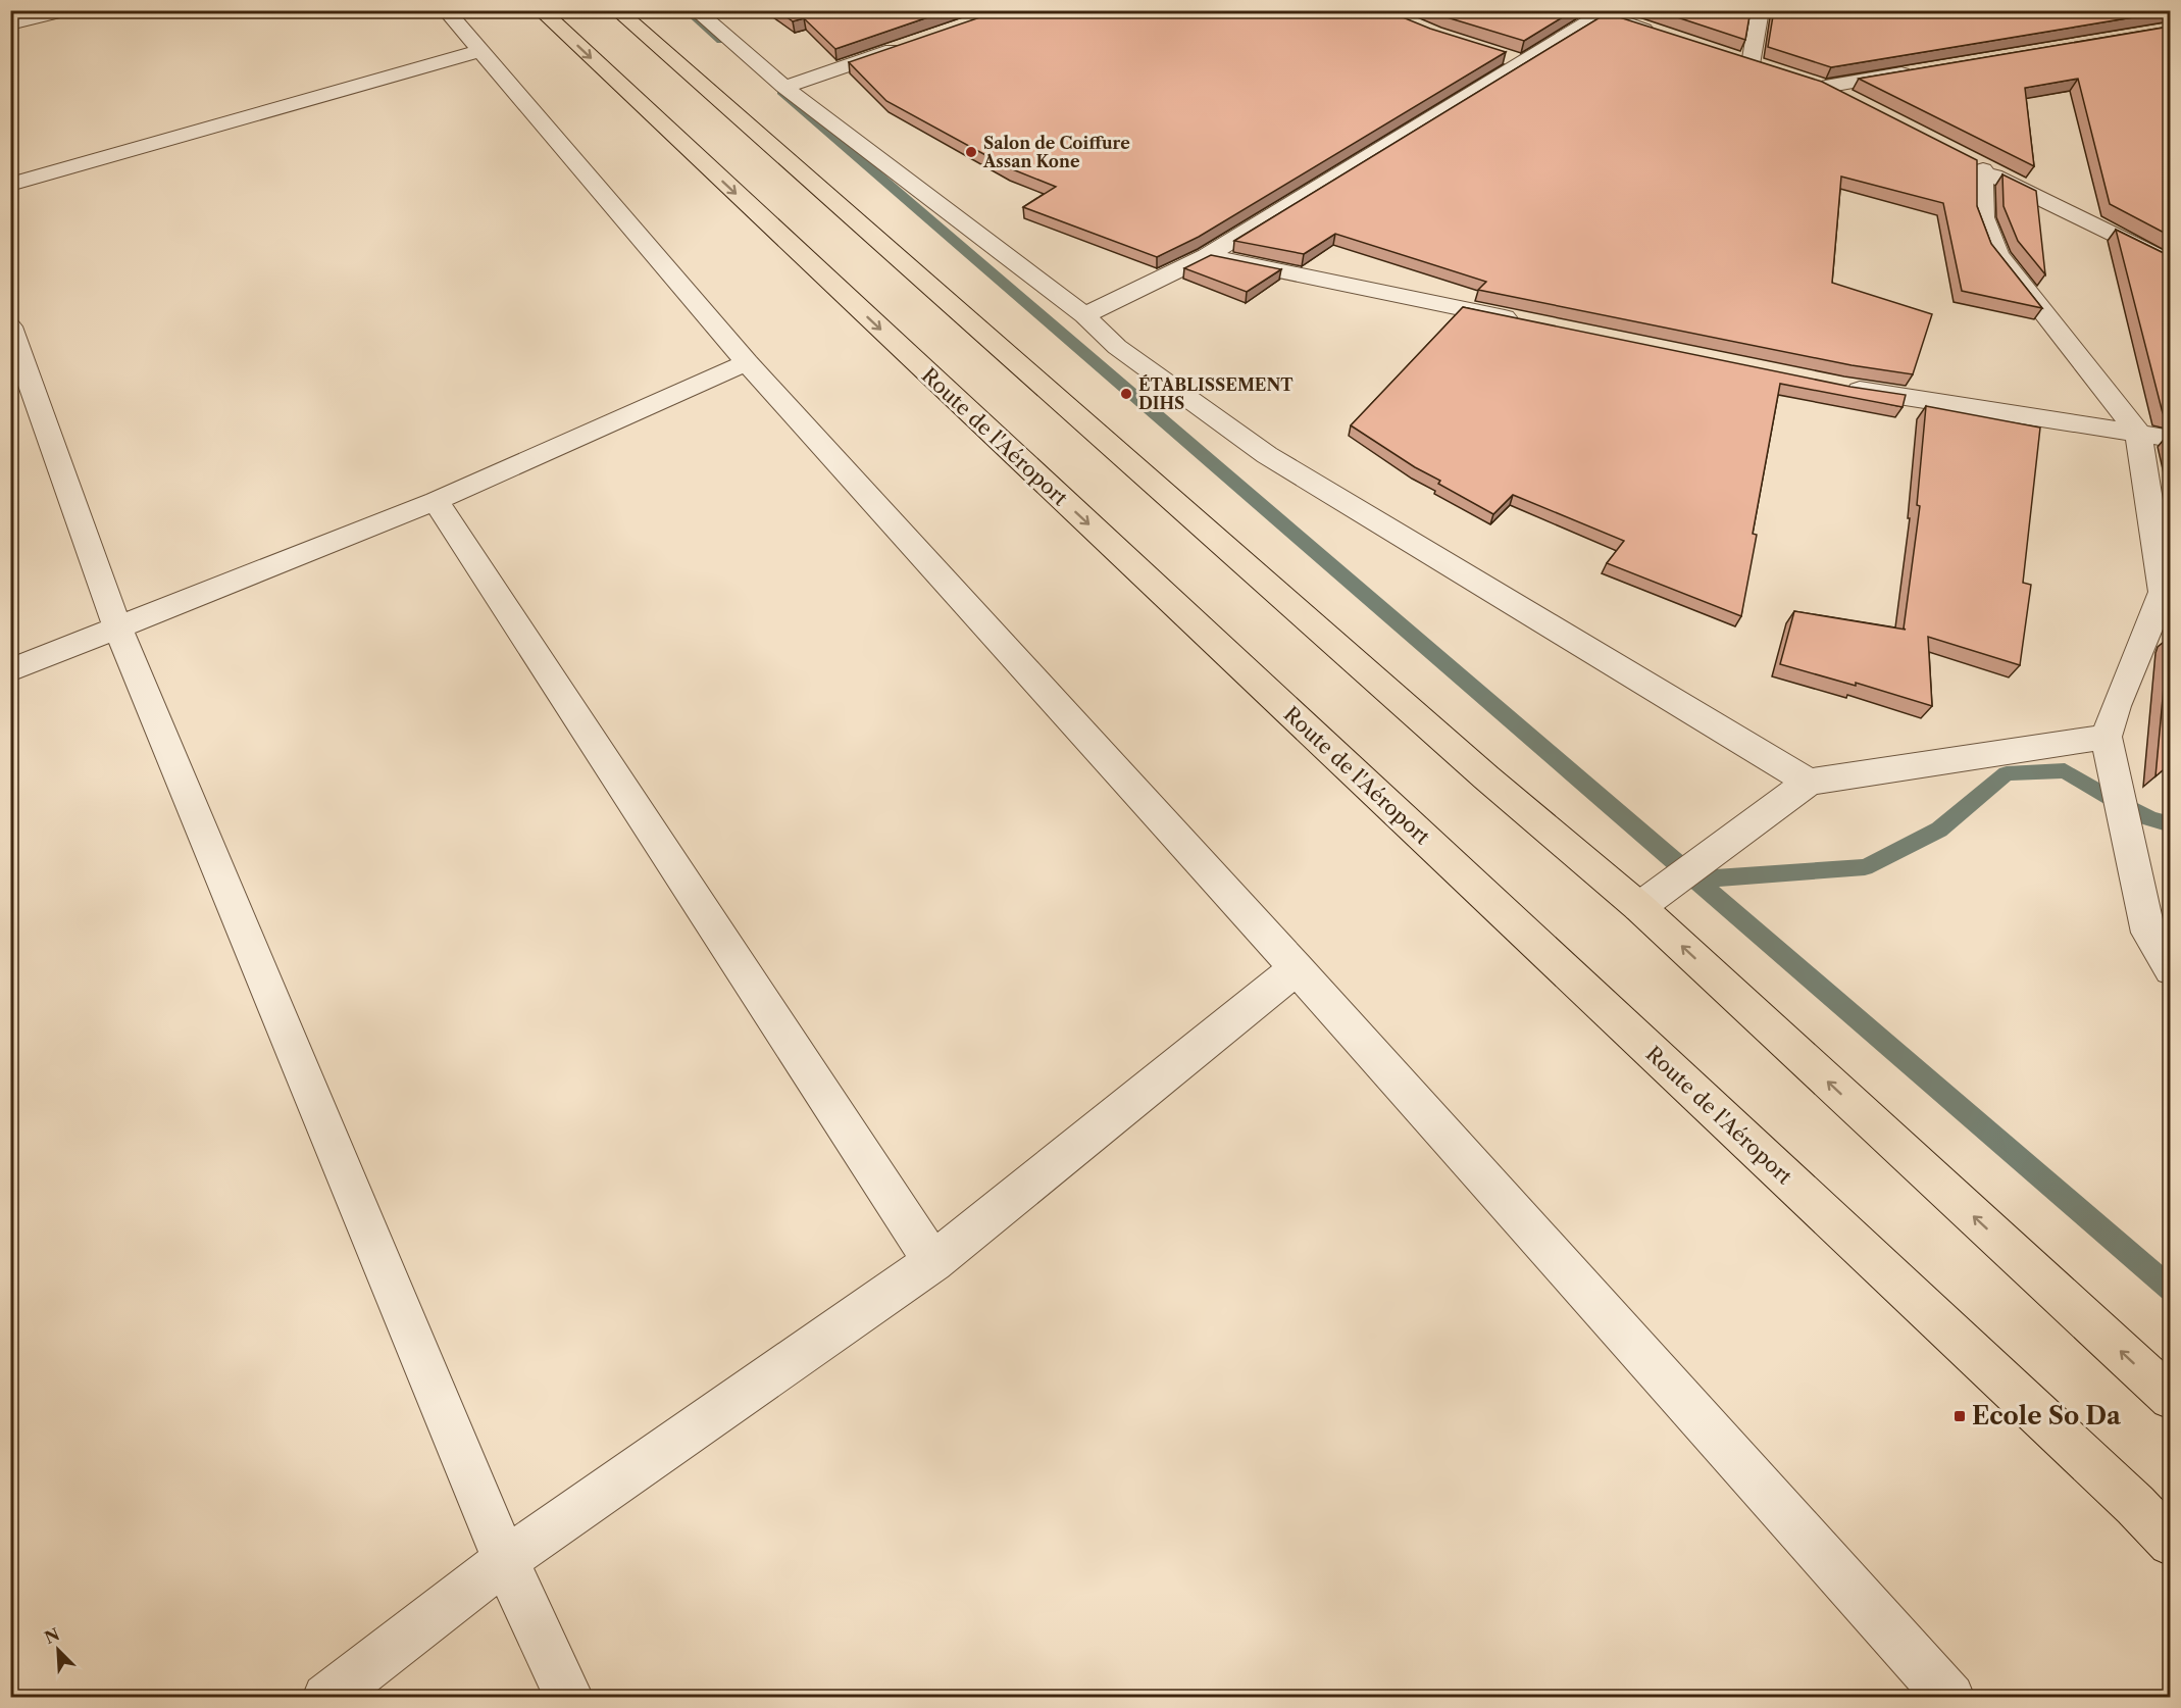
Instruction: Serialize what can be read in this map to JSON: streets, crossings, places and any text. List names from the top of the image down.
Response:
{
  "streets": {
    "highway": ["Route de l'Aéroport"]
  },
  "places": {
    "other": ["Salon de Coiffure Assan Kone", "ÉTABLISSEMENT DIHS"],
    "transit": ["Ecole So Da"]
  },
  "north": "top left"
}
